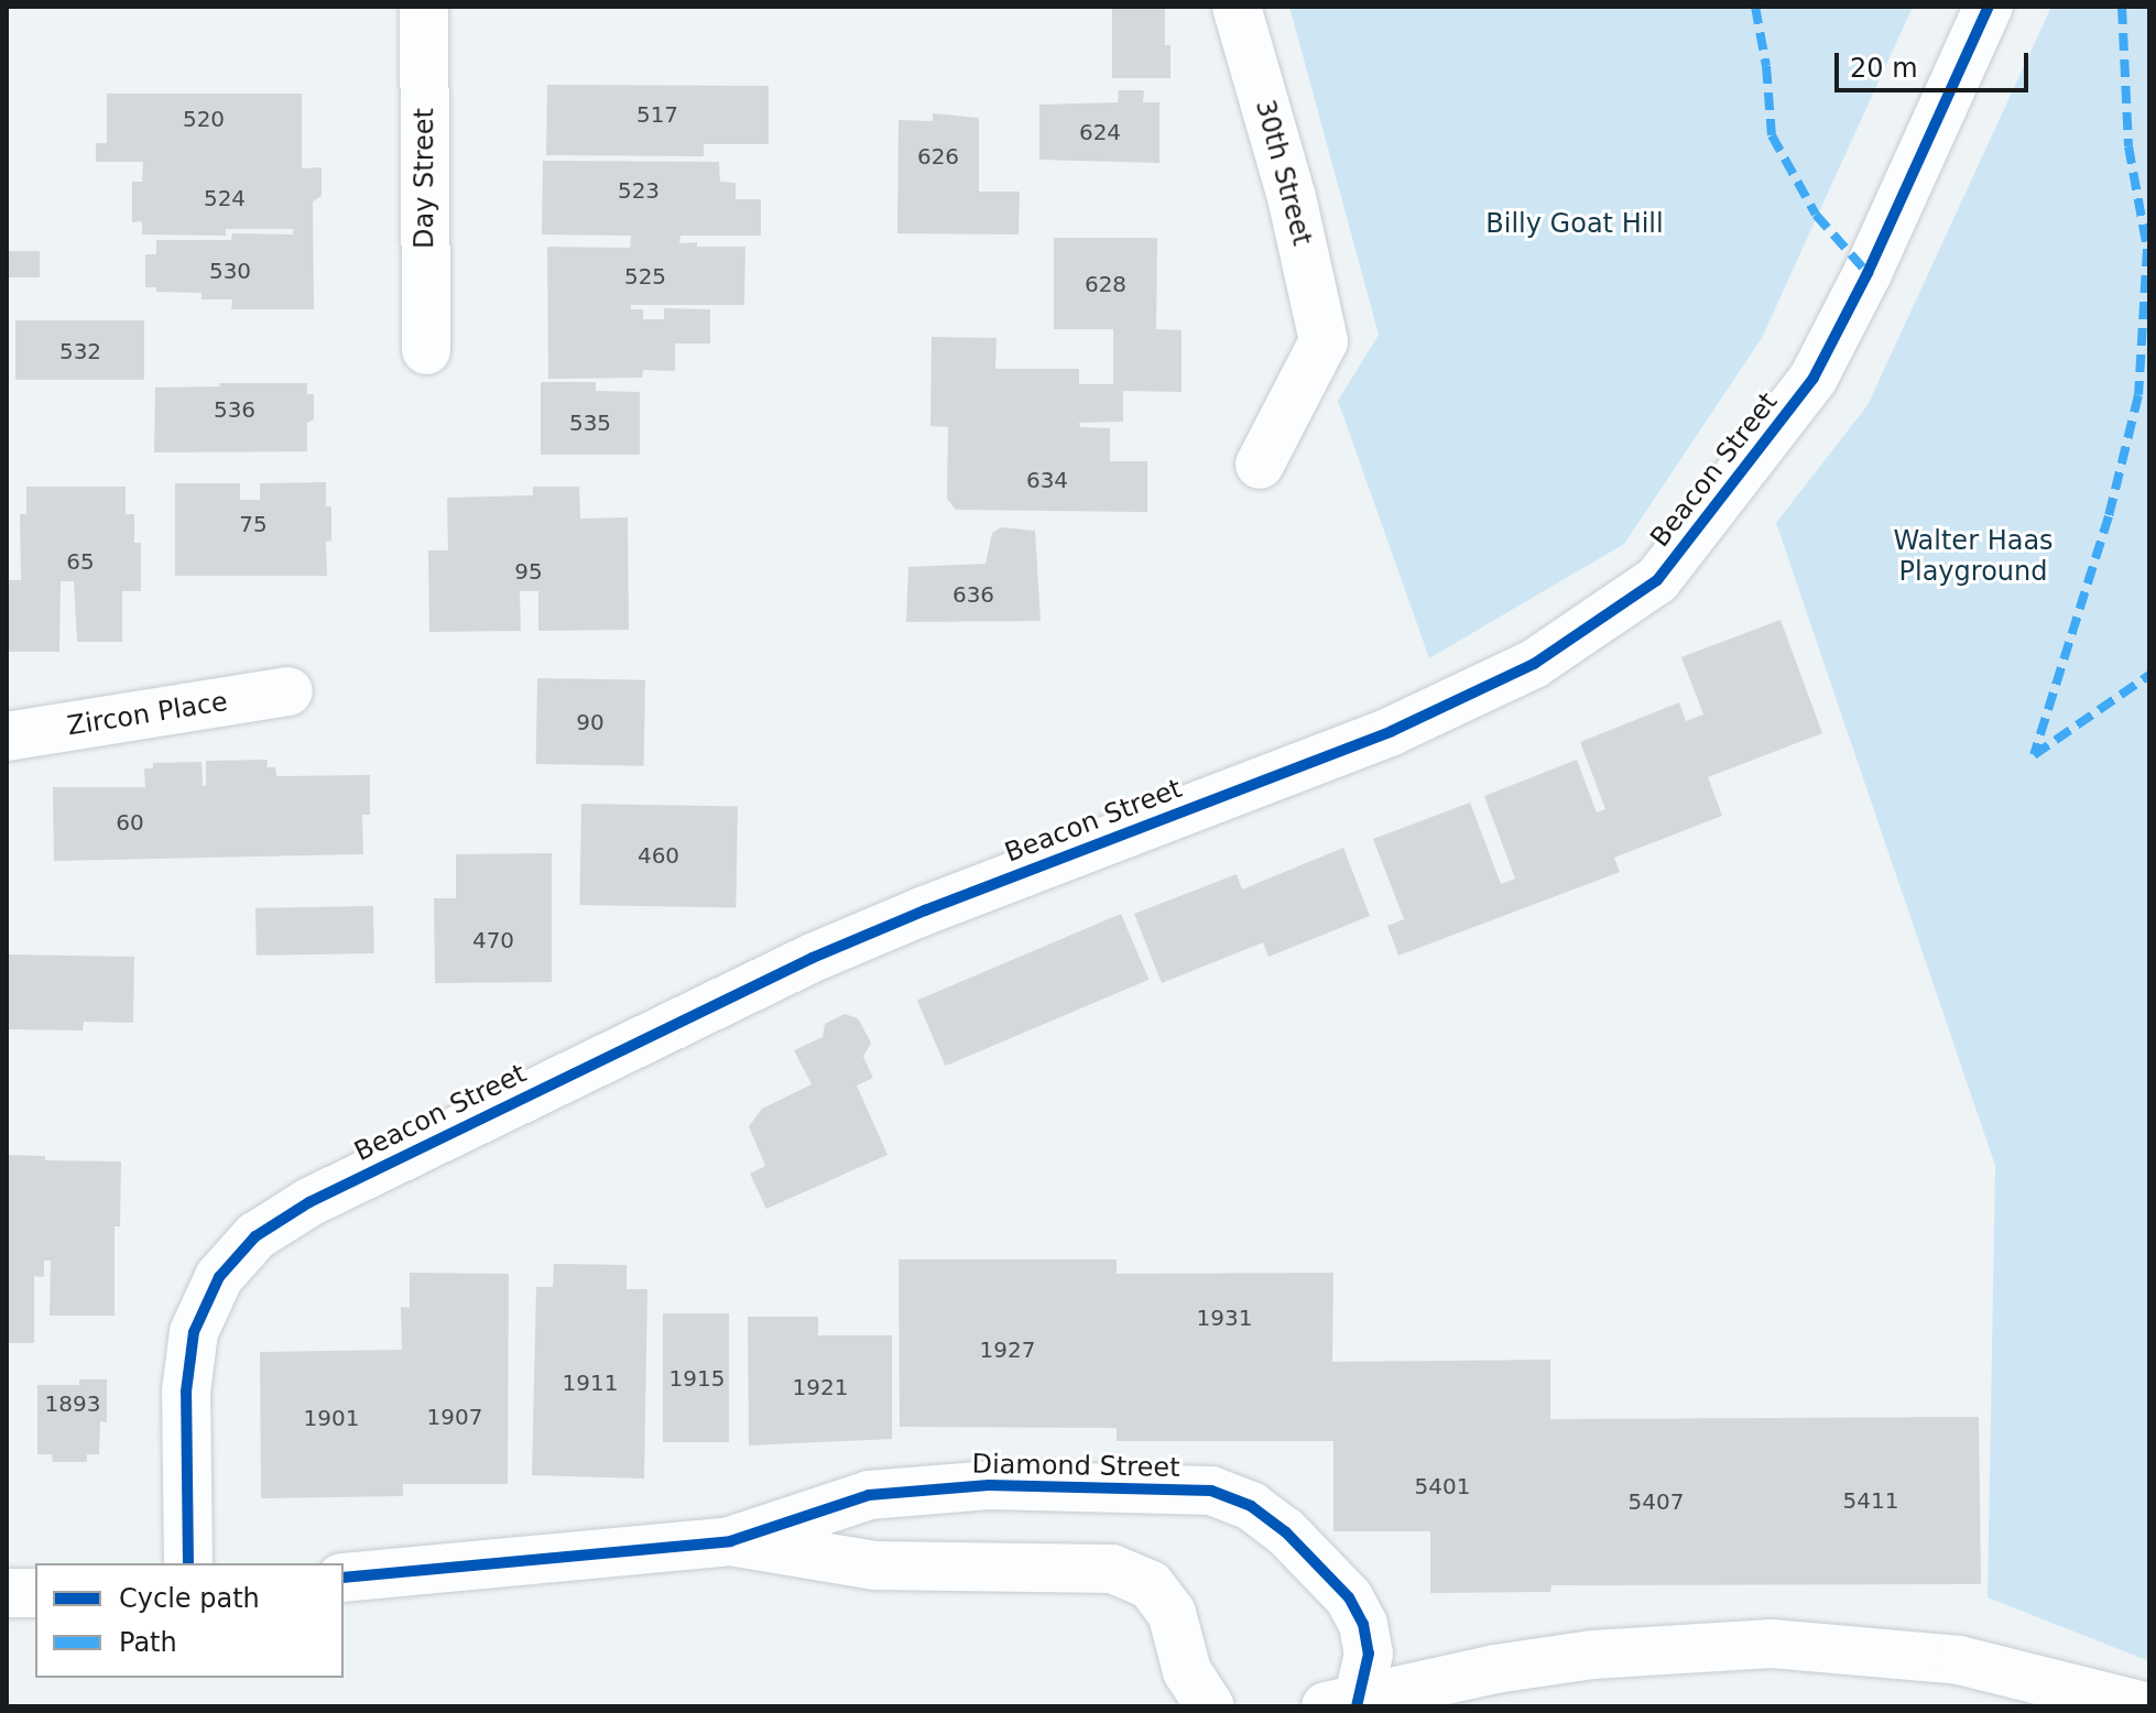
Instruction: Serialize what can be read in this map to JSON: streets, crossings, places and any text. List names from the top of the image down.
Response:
{
  "streets": {
    "street": [
      "30th Street",
      "Day Street",
      "Beacon Street",
      "Zircon Place",
      "Diamond Street"
    ]
  },
  "parks": ["Billy Goat Hill", "Walter Haas Playground"],
  "house_numbers": [
    "517",
    "520",
    "624",
    "626",
    "523",
    "524",
    "530",
    "525",
    "628",
    "532",
    "536",
    "535",
    "634",
    "75",
    "65",
    "95",
    "636",
    "90",
    "60",
    "460",
    "470",
    "1931",
    "1927",
    "1915",
    "1911",
    "1921",
    "1893",
    "1907",
    "1901",
    "5401",
    "5411",
    "5407"
  ],
  "legend": ["Cycle path", "Path"],
  "scale_bar": "20 m"
}
